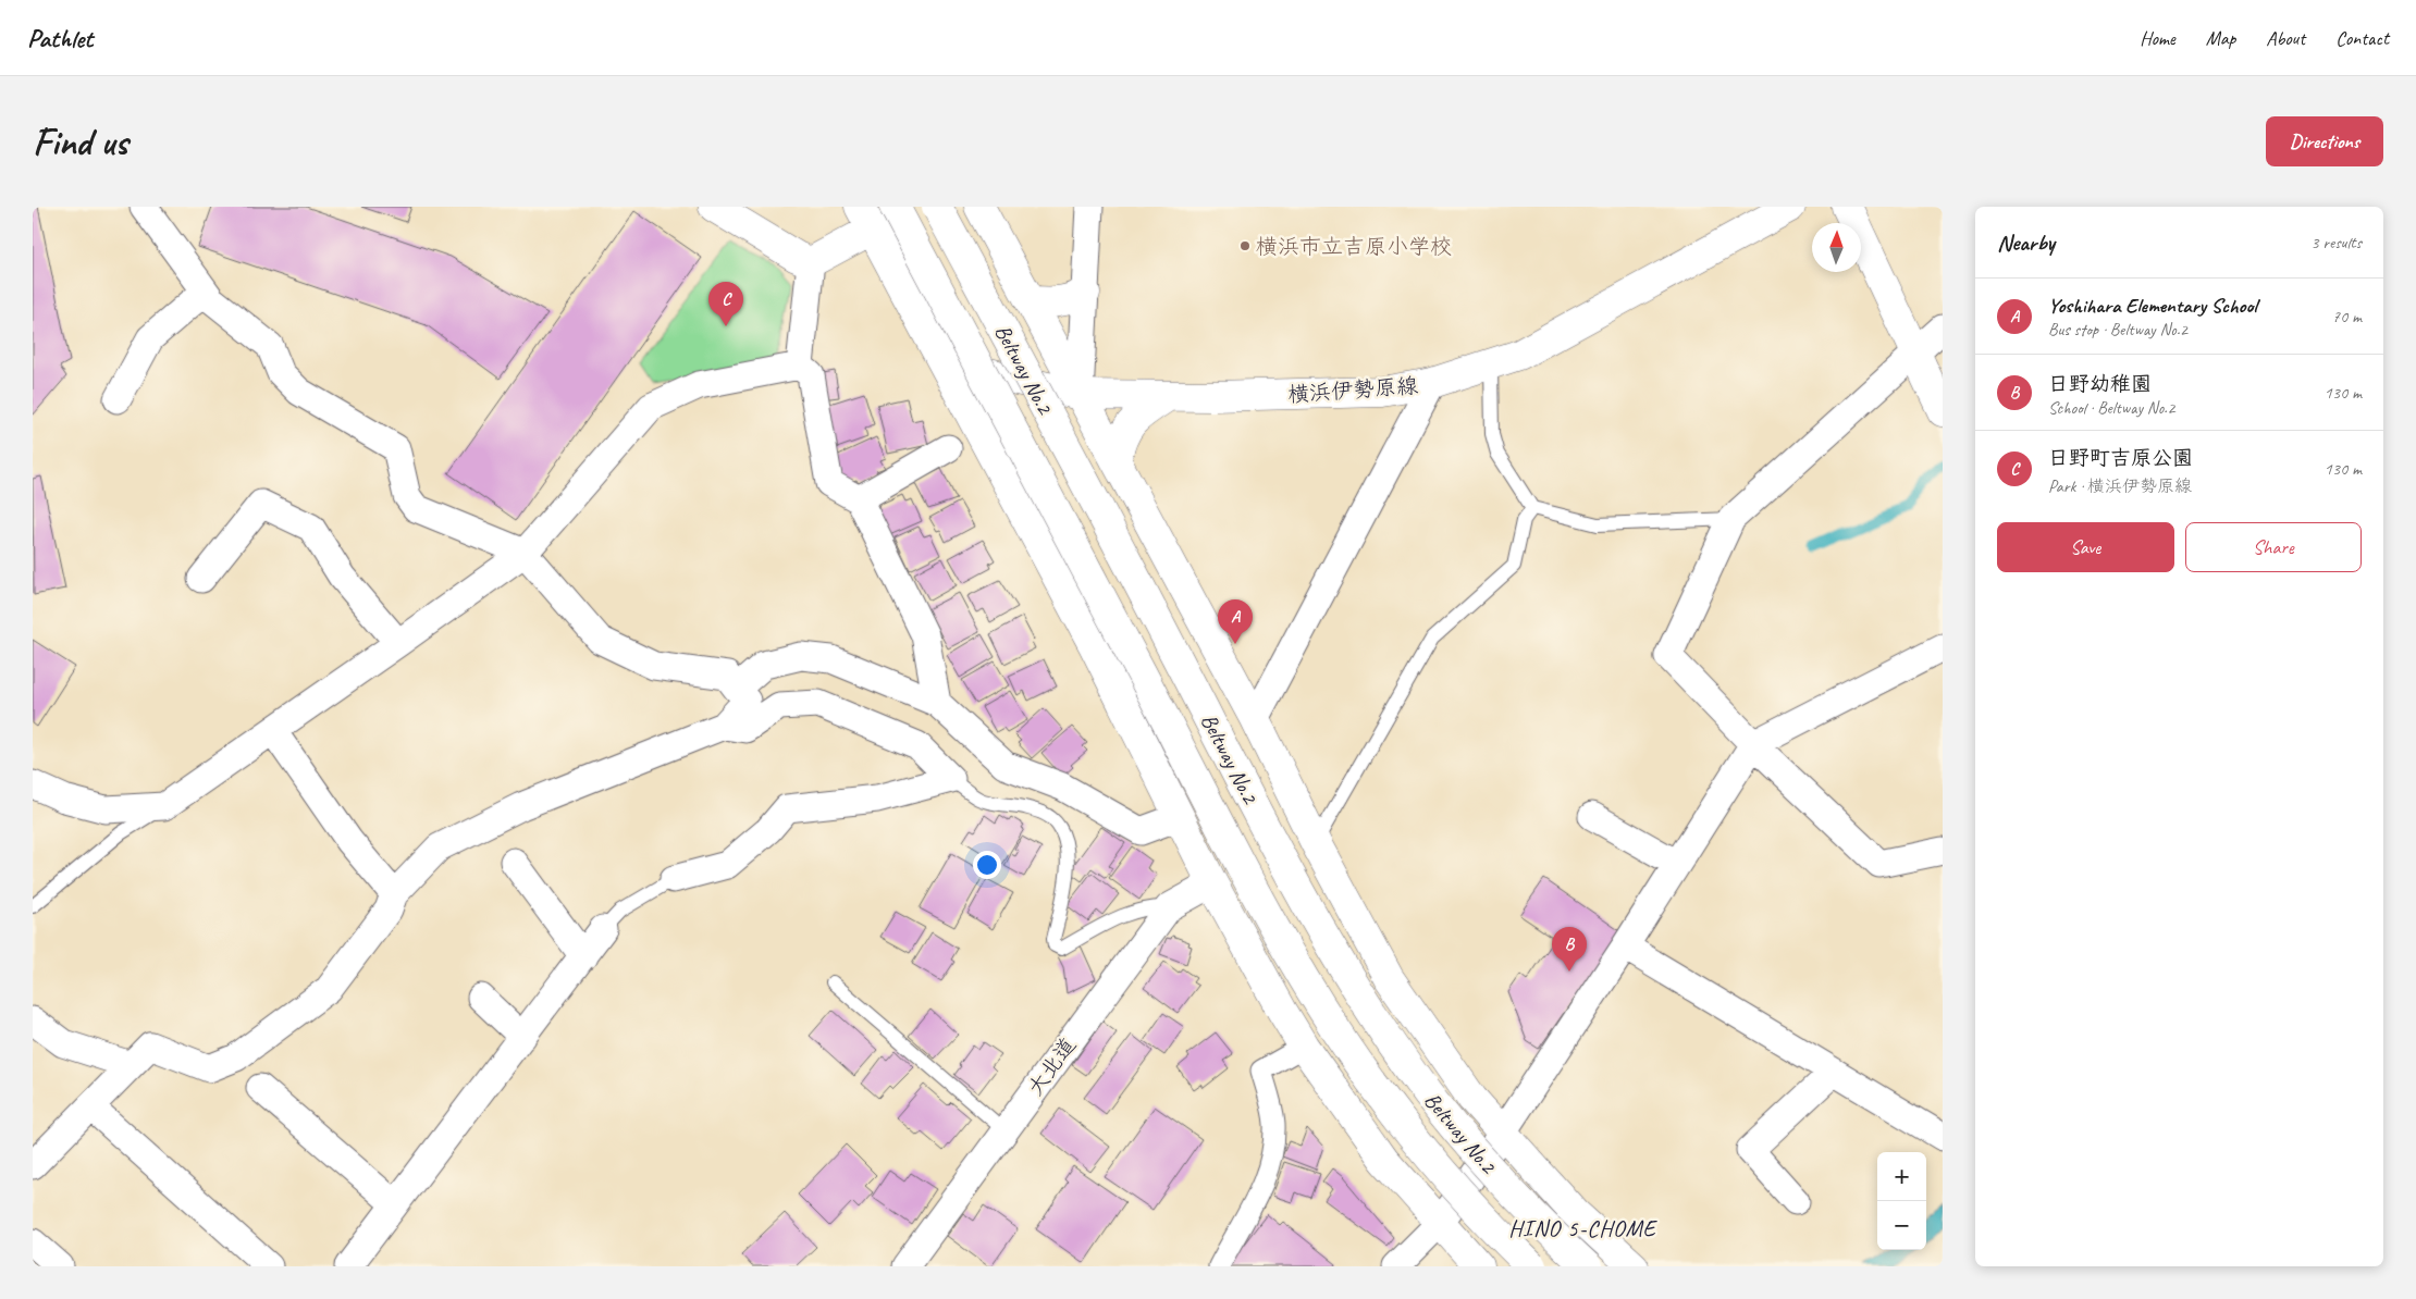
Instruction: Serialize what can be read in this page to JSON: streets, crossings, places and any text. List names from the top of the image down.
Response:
{
  "streets": {
    "main road": ["Beltway No.2", "横浜伊勢原線"],
    "street": ["大北道"]
  },
  "districts": ["HINO 5-CHOME"],
  "places": ["横浜市立吉原小学校"],
  "north": "top",
  "page": {
    "header": "Pathlet",
    "nav": [
      "Home",
      "Map",
      "About",
      "Contact"
    ],
    "buttons": [
      "Directions",
      ["Save", "Share"]
    ],
    "title": "Find us",
    "heading": ["Nearby", "3 results"],
    "list": [
      {
        "mark": "A",
        "name": "Yoshihara Elementary School",
        "note": "Bus stop · Beltway No.2",
        "value": "70 m"
      },
      {
        "mark": "B",
        "name": "日野幼稚園",
        "note": "School · Beltway No.2",
        "value": "130 m"
      },
      {
        "mark": "C",
        "name": "日野町吉原公園",
        "note": "Park · 横浜伊勢原線",
        "value": "130 m"
      }
    ],
    "pins": ["C", "A", "B"],
    "map_buttons": ["+", "−"]
  }
}
